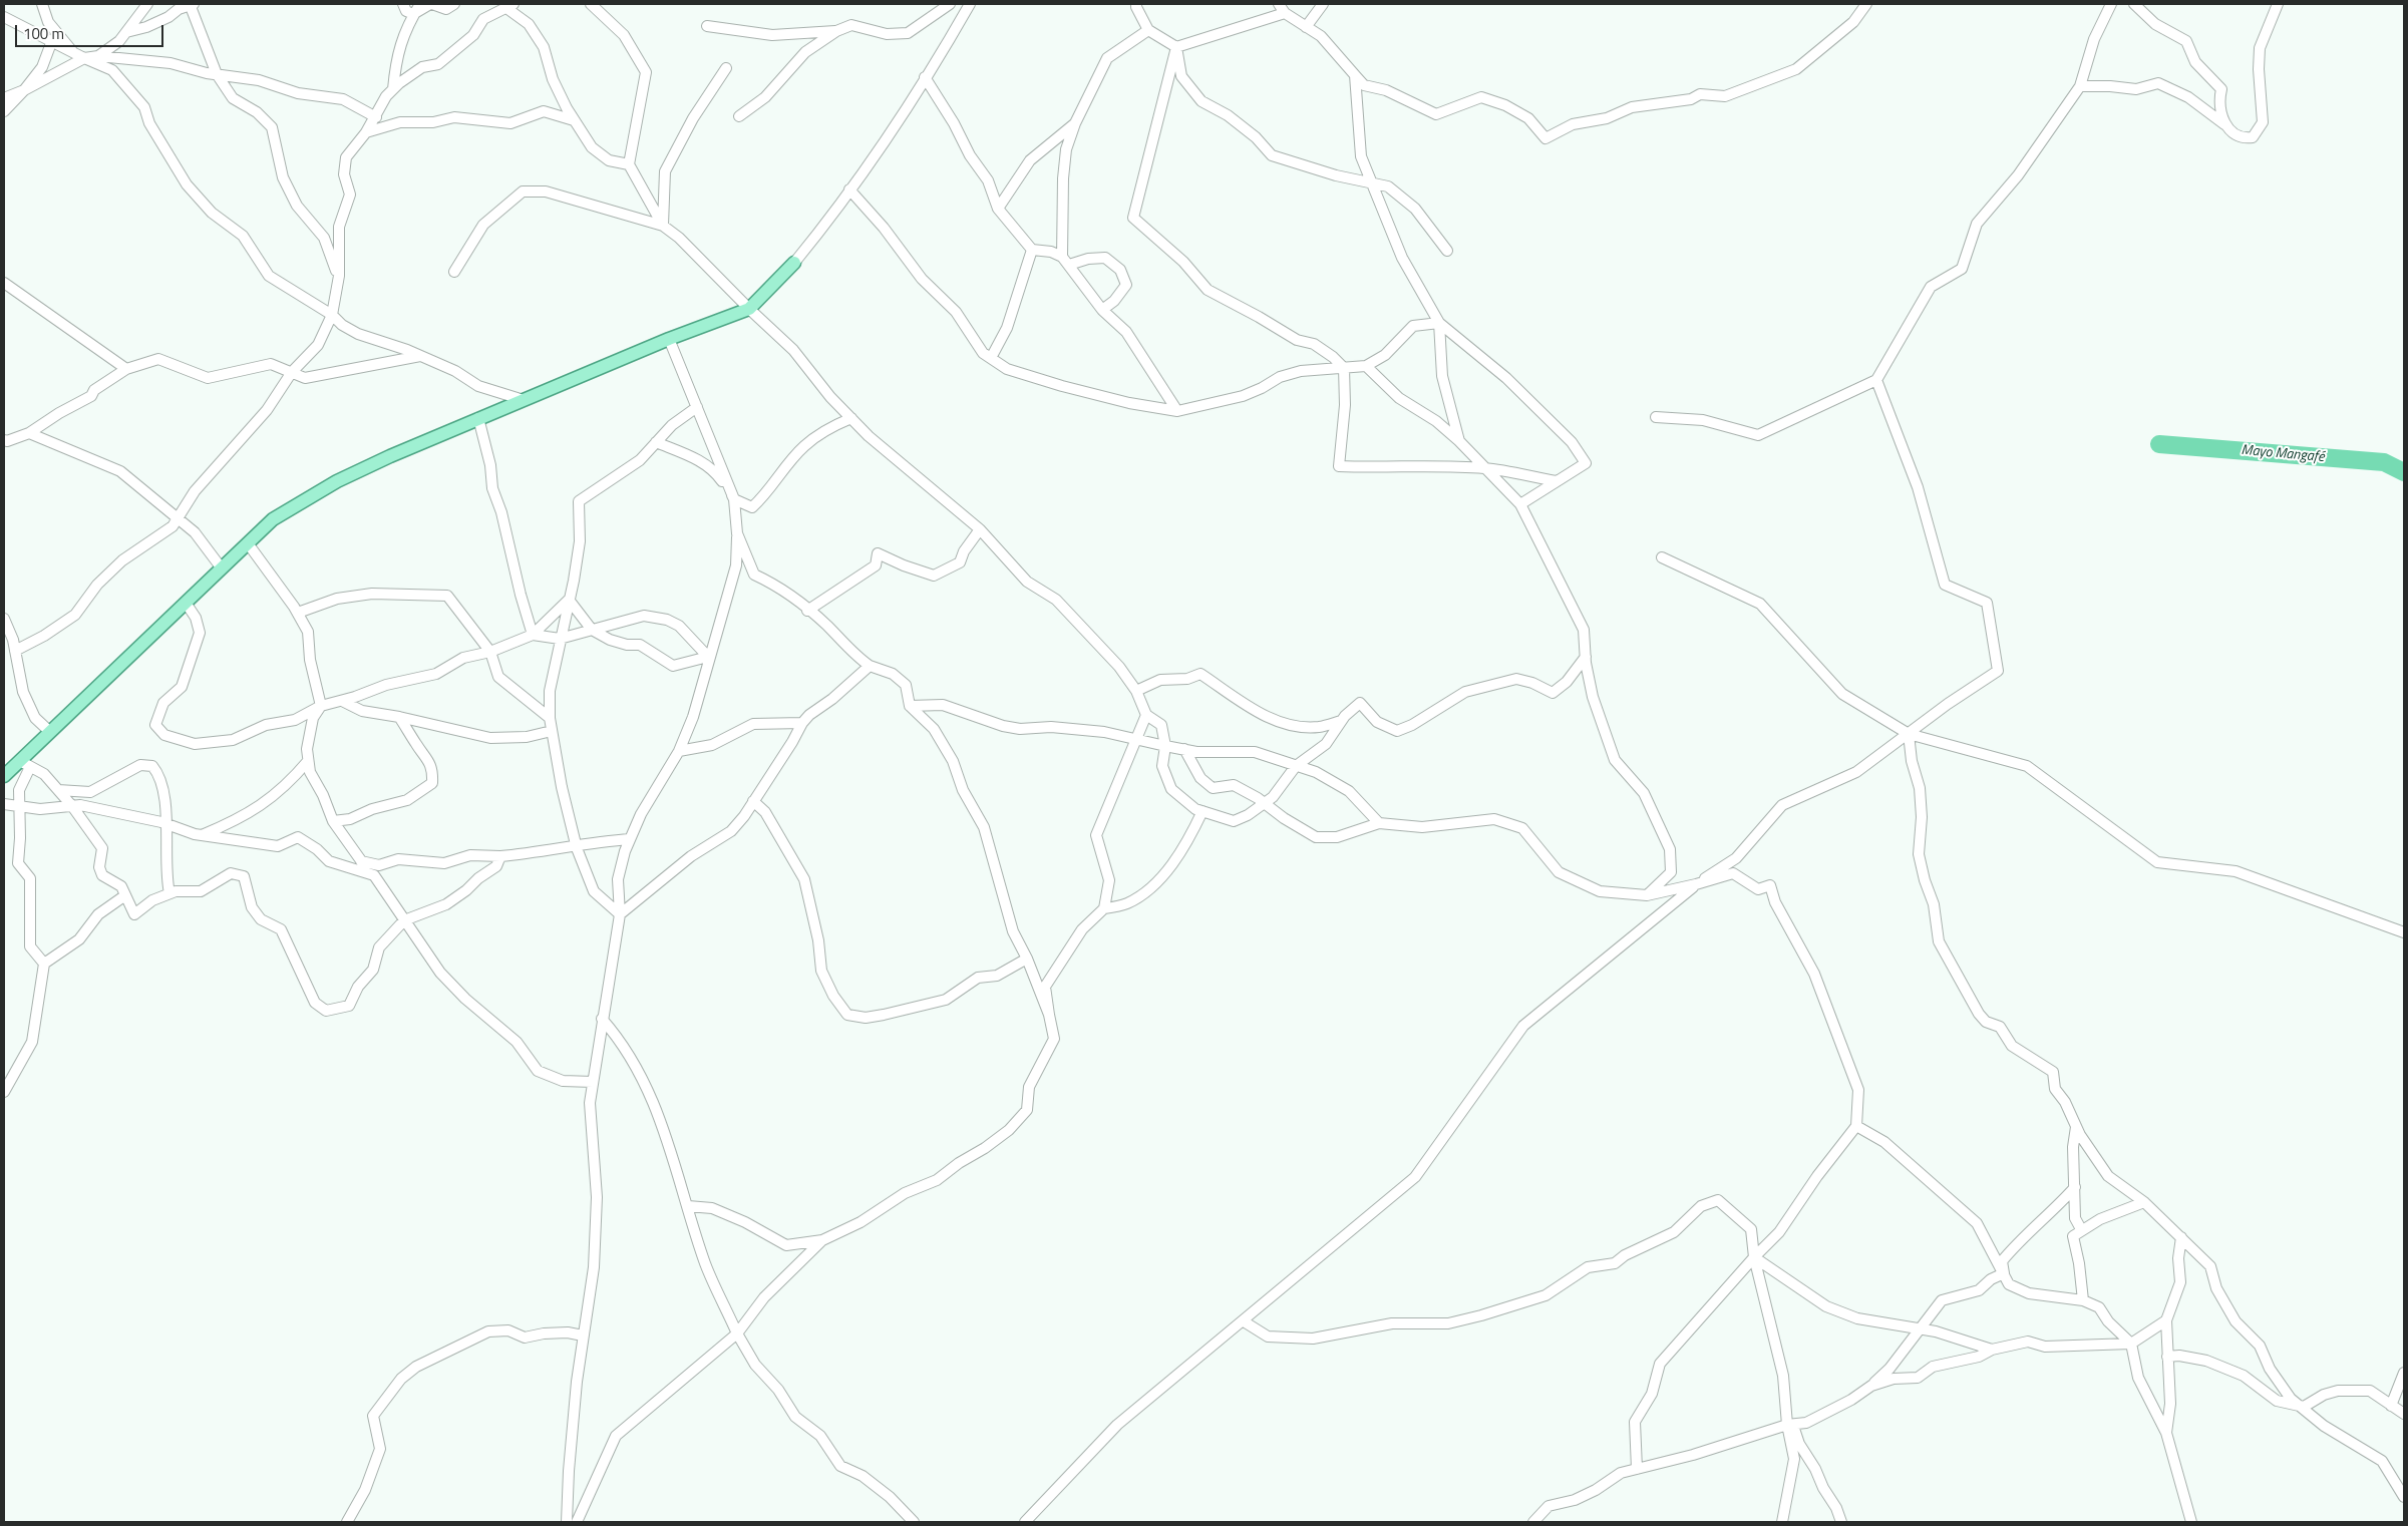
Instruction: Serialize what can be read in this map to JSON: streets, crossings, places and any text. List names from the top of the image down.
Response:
{
  "water": ["Mayo Mangafé"],
  "scale_bar": "100 m"
}
